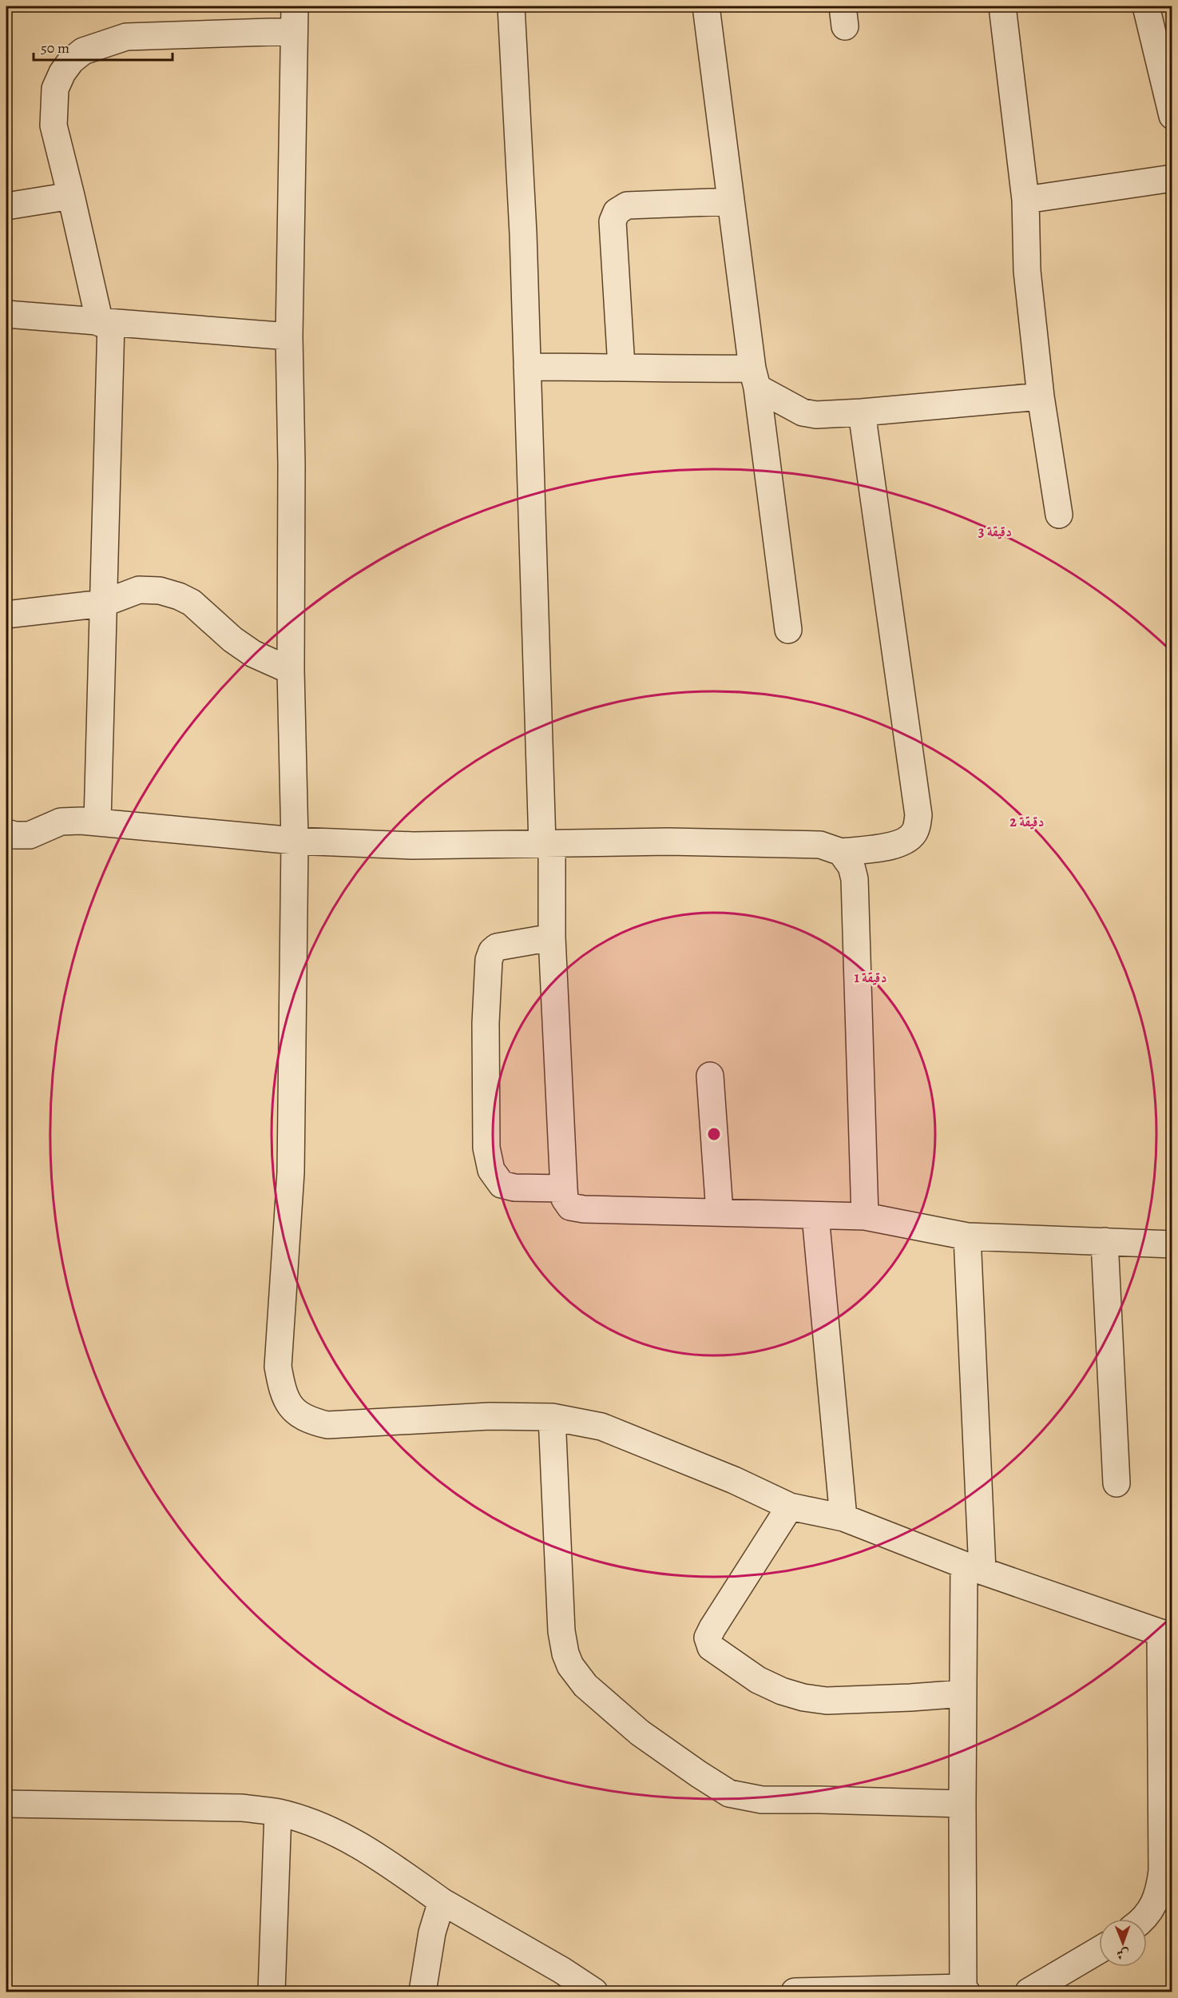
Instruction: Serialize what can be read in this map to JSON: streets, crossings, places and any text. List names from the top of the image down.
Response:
{
  "scale_bar": "50 m",
  "north": "bottom",
  "rings": ["3 دقيقة", "2 دقيقة", "1 دقيقة"]
}
